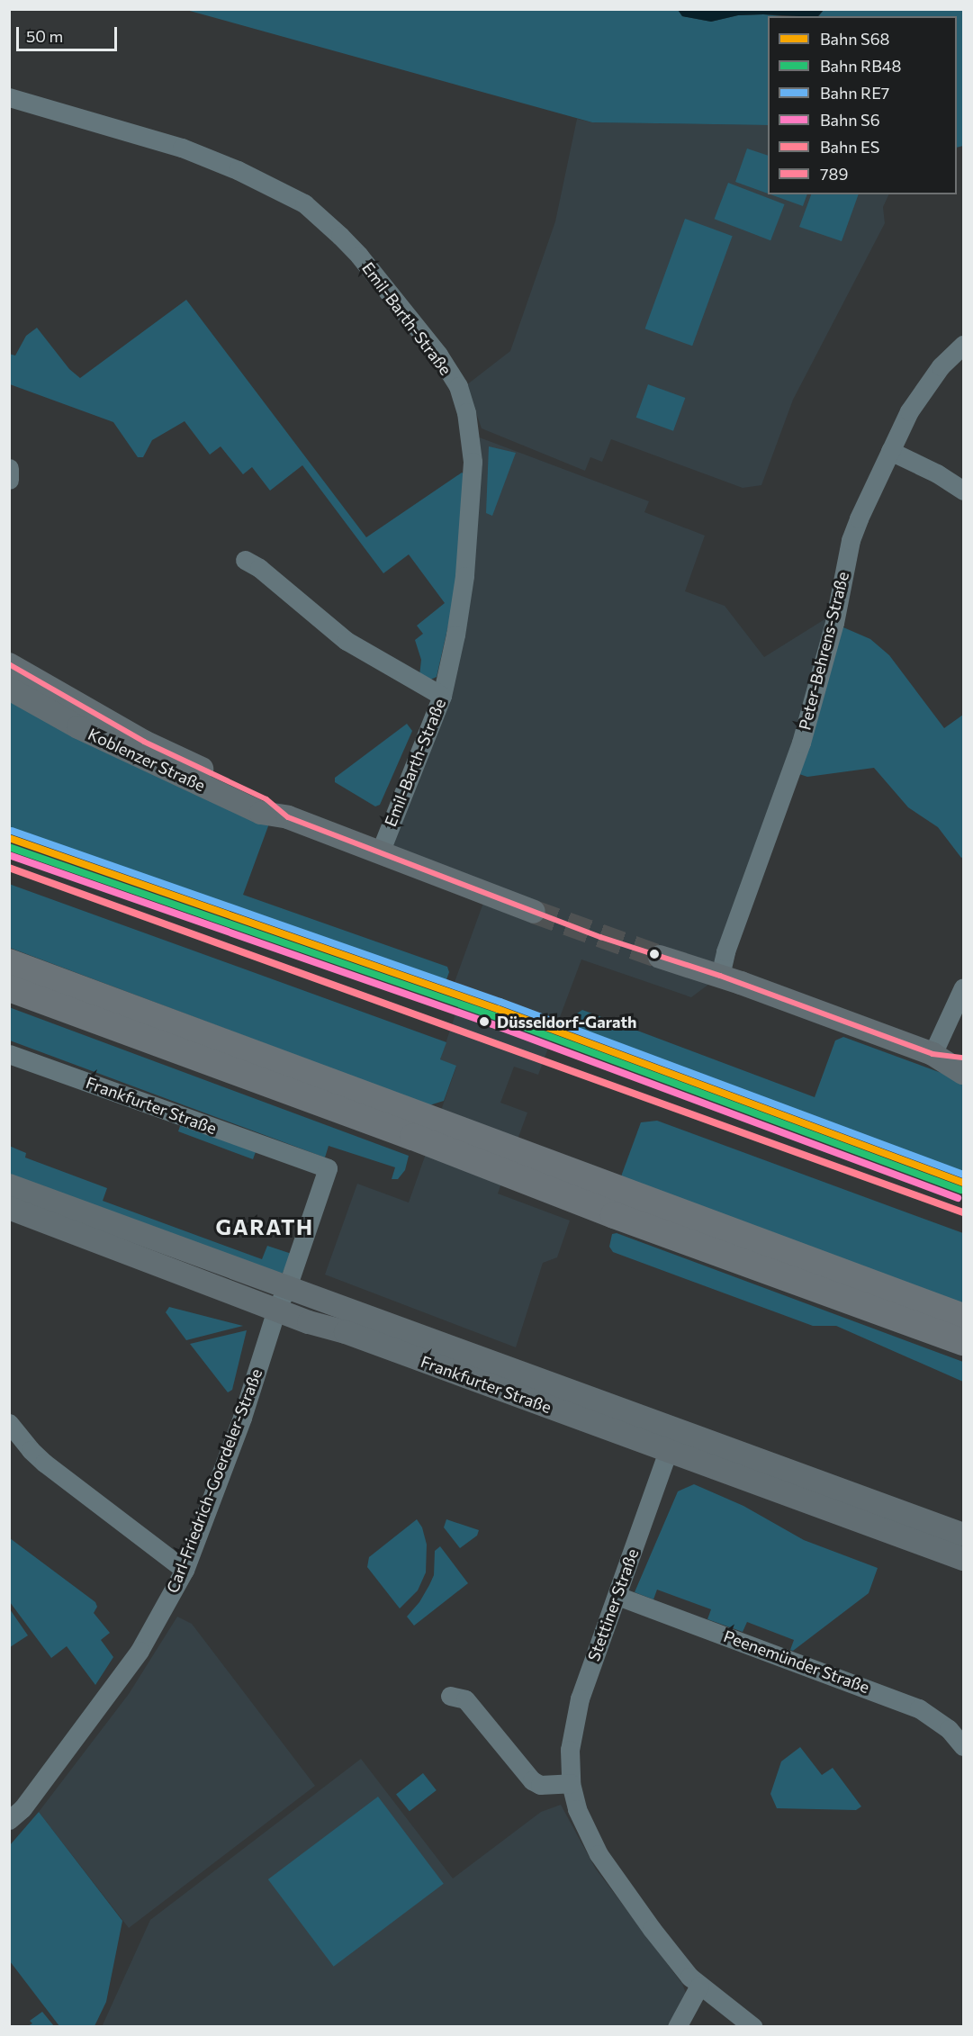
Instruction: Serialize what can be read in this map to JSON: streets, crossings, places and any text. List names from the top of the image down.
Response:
{
  "streets": {
    "main road": ["Koblenzer Straße", "Frankfurter Straße"],
    "street": [
      "Emil-Barth-Straße",
      "Peter-Behrens-Straße",
      "Carl-Friedrich-Goerdeler-Straße",
      "Stettiner Straße",
      "Peenemünder Straße"
    ]
  },
  "crossings": [
    ["Emil-Barth-Straße", "Koblenzer Straße"],
    ["Frankfurter Straße", "Carl-Friedrich-Goerdeler-Straße"],
    ["Frankfurter Straße", "Stettiner Straße"],
    ["Stettiner Straße", "Peenemünder Straße"]
  ],
  "districts": ["GARATH"],
  "places": ["Düsseldorf-Garath"],
  "lines": [
    "transit line 789",
    "rail line RE7",
    "rail line S68",
    "rail line RB48",
    "rail line S6",
    "rail line ES"
  ],
  "legend": [
    "Bahn S68",
    "Bahn RB48",
    "Bahn RE7",
    "Bahn S6",
    "Bahn ES",
    "789"
  ],
  "scale_bar": "50 m"
}
